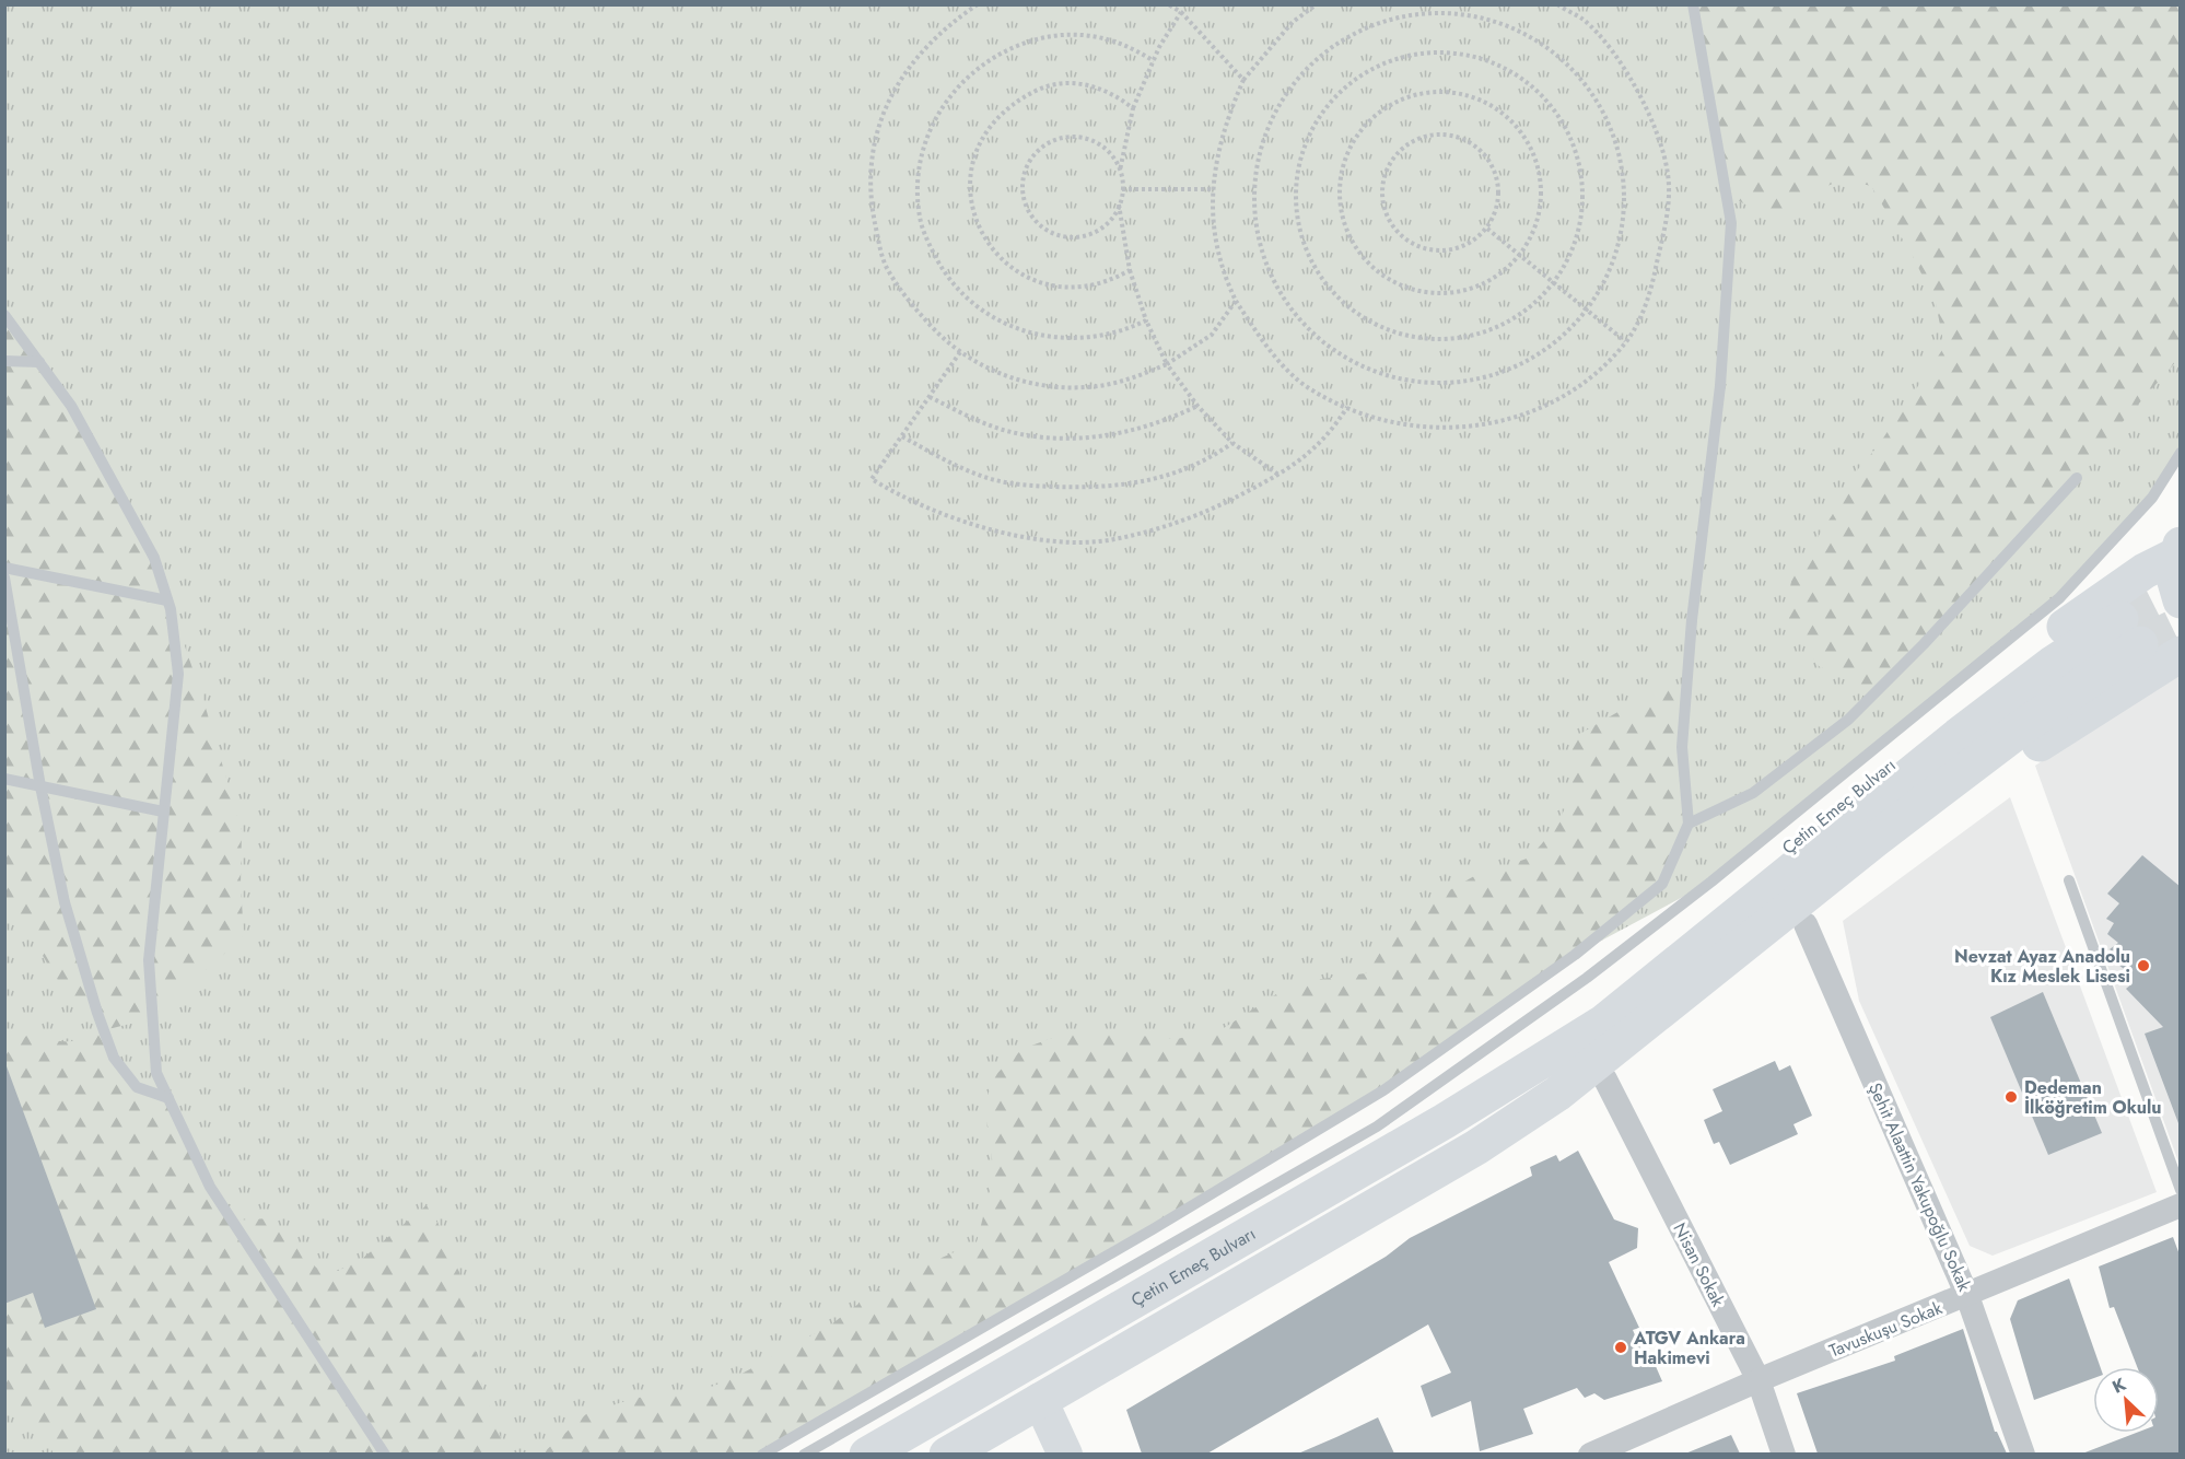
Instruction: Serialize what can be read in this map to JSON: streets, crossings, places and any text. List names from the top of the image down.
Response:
{
  "streets": {
    "main road": ["Çetin Emeç Bulvarı"],
    "street": ["Şehit Alaattin Yakupoğlu Sokak", "Nisan Sokak", "Tavuskuşu Sokak"]
  },
  "crossings": [
    ["Çetin Emeç Bulvarı", "Şehit Alaattin Yakupoğlu Sokak"],
    ["Çetin Emeç Bulvarı", "Nisan Sokak"],
    ["Şehit Alaattin Yakupoğlu Sokak", "Tavuskuşu Sokak"],
    ["Nisan Sokak", "Tavuskuşu Sokak"]
  ],
  "places": ["Nevzat Ayaz Anadolu Kız Meslek Lisesi", "Dedeman İlköğretim Okulu", "ATGV Ankara Hakimevi"],
  "north": "top left"
}
